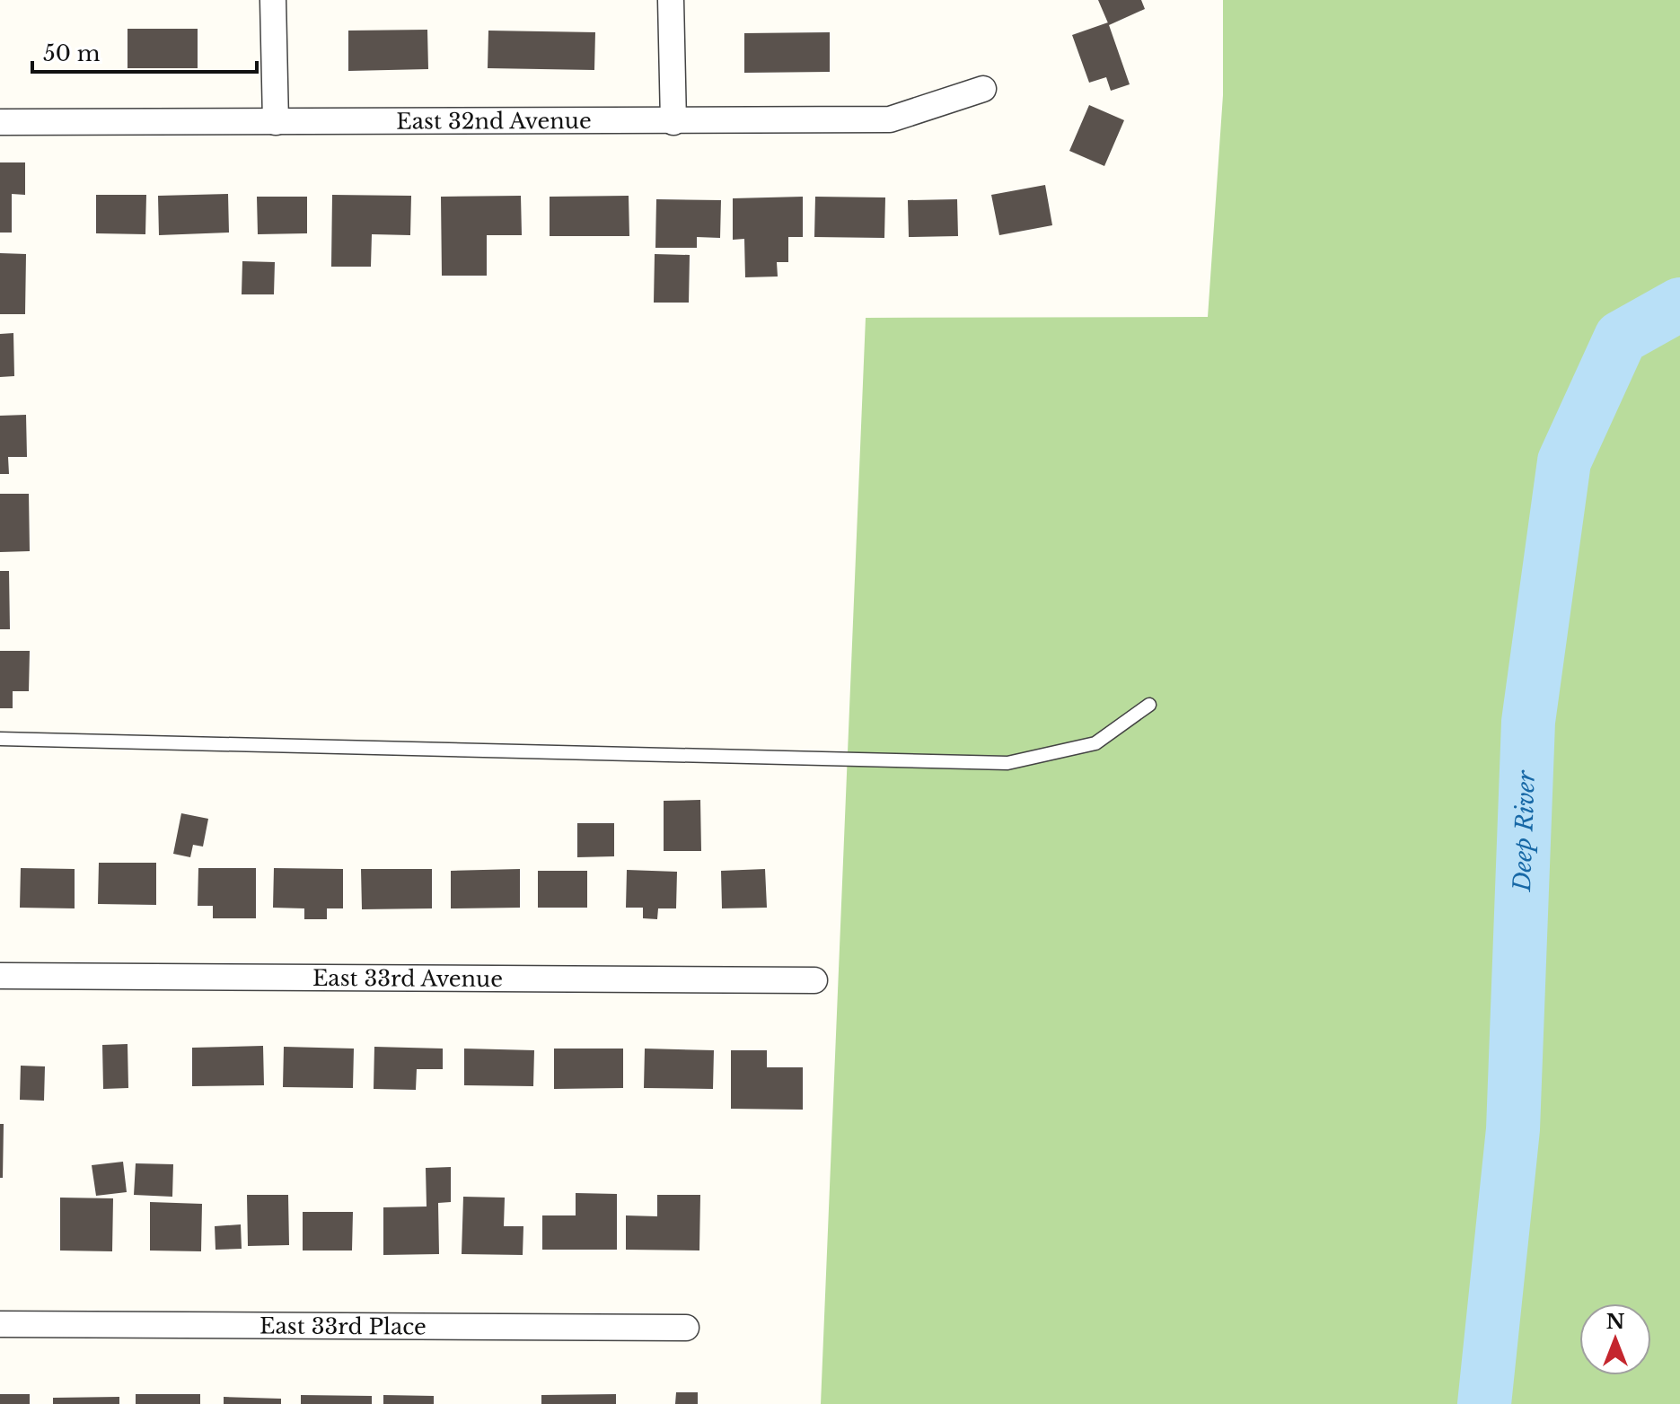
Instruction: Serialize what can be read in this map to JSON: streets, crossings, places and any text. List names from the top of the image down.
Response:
{
  "streets": {
    "street": ["East 32nd Avenue", "East 33rd Avenue", "East 33rd Place"]
  },
  "water": ["Deep River"],
  "scale_bar": "50 m",
  "north": "top"
}
